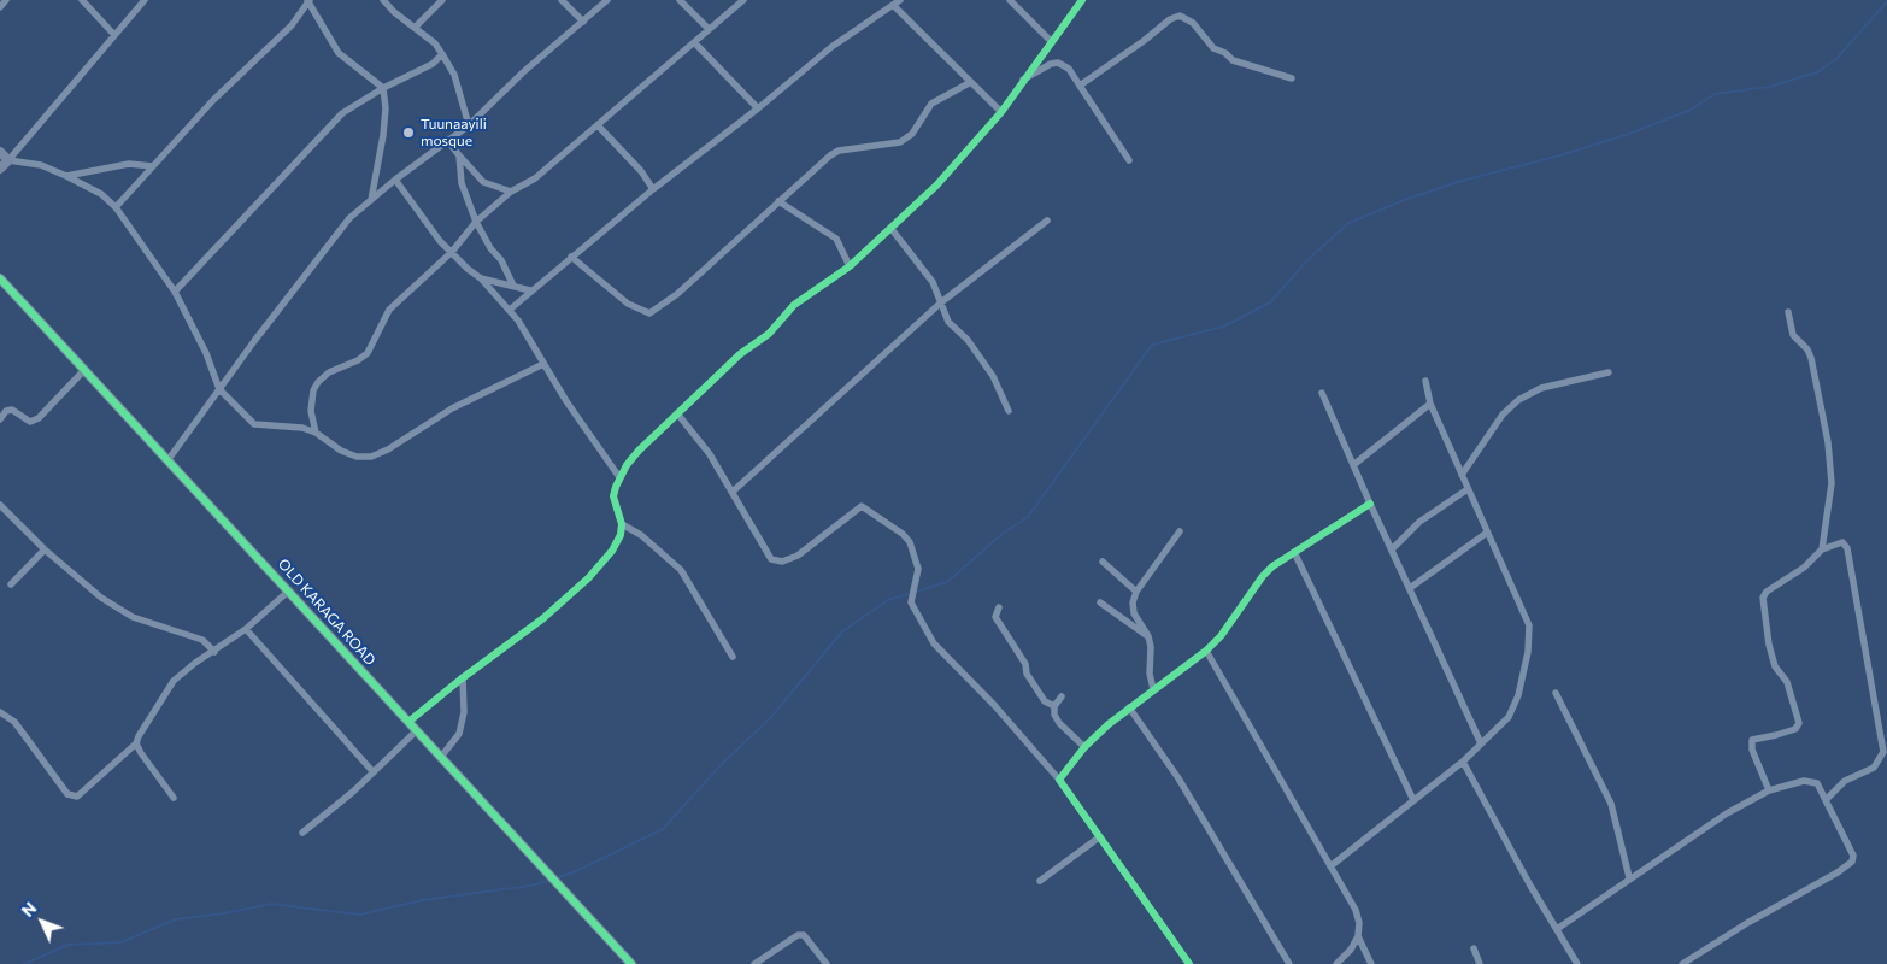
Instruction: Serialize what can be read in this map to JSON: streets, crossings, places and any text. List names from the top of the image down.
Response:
{
  "streets": {
    "street": ["OLD KARAGA ROAD"]
  },
  "places": ["Tuunaayili mosque"],
  "north": "top left"
}
